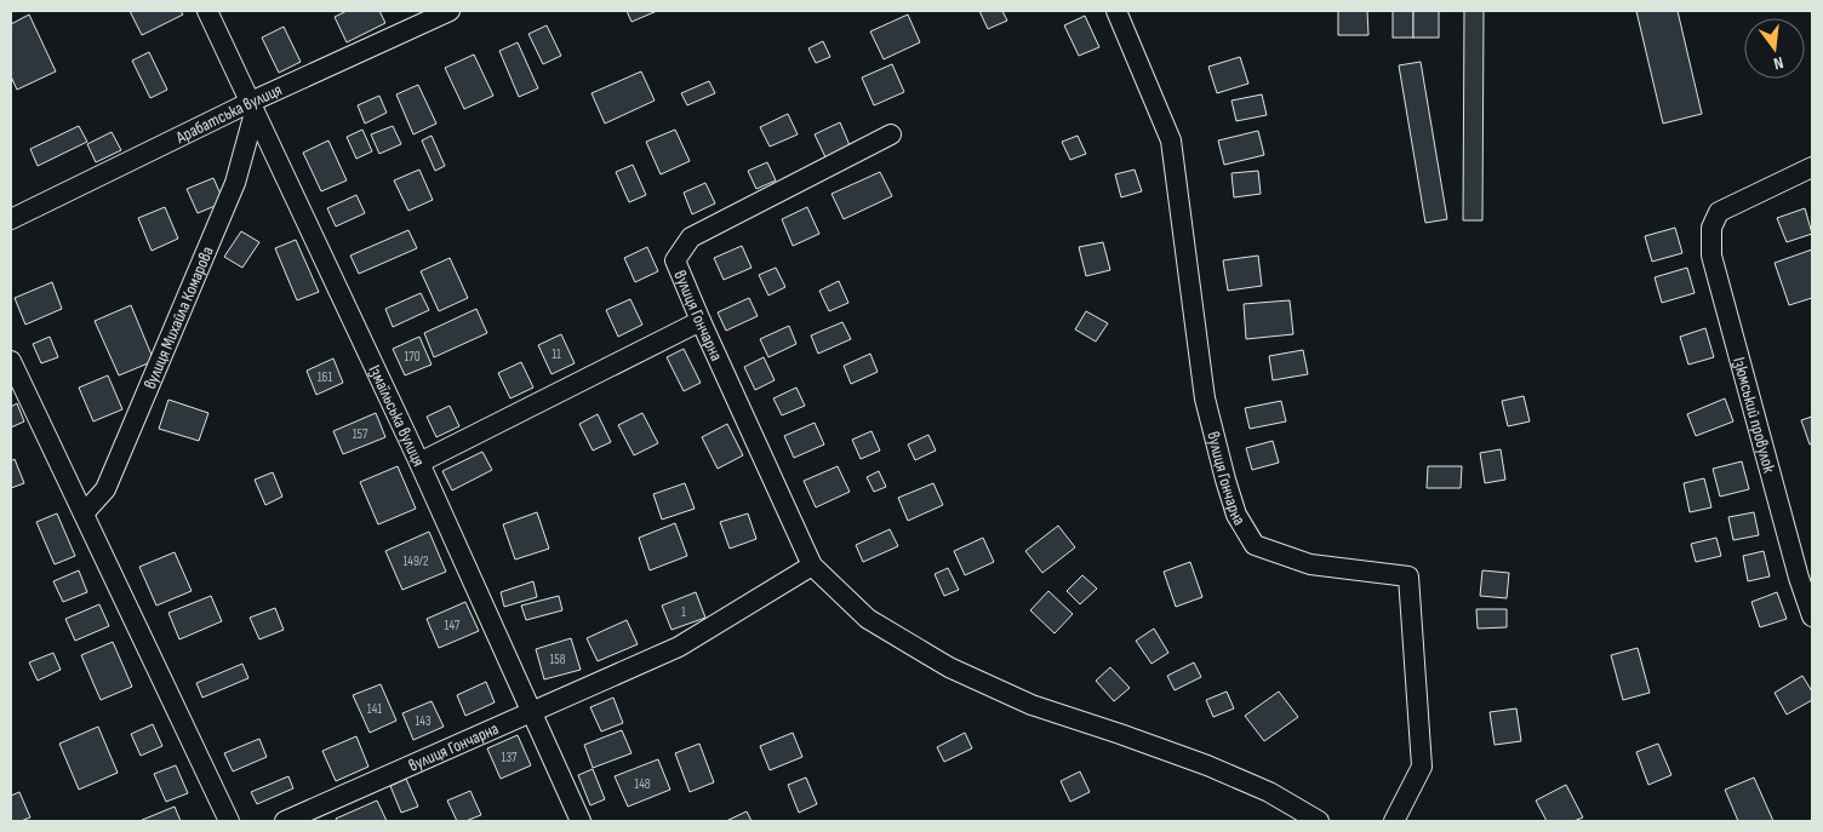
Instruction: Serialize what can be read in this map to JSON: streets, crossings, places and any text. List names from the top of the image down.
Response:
{
  "streets": {
    "street": [
      "Арабатська вулиця",
      "вулиця Гончарна",
      "вулиця Михайла Комарова",
      "Ізмаїльська вулиця",
      "Ізюмський провулок"
    ]
  },
  "crossings": [
    ["Арабатська вулиця", "вулиця Михайла Комарова"],
    ["Арабатська вулиця", "Ізмаїльська вулиця"],
    ["вулиця Гончарна", "Ізмаїльська вулиця"],
    ["вулиця Михайла Комарова", "Ізмаїльська вулиця"]
  ],
  "house_numbers": [
    "11",
    "170",
    "161",
    "157",
    "149/2",
    "1",
    "147",
    "158",
    "141",
    "143",
    "137",
    "148"
  ],
  "north": "bottom"
}
